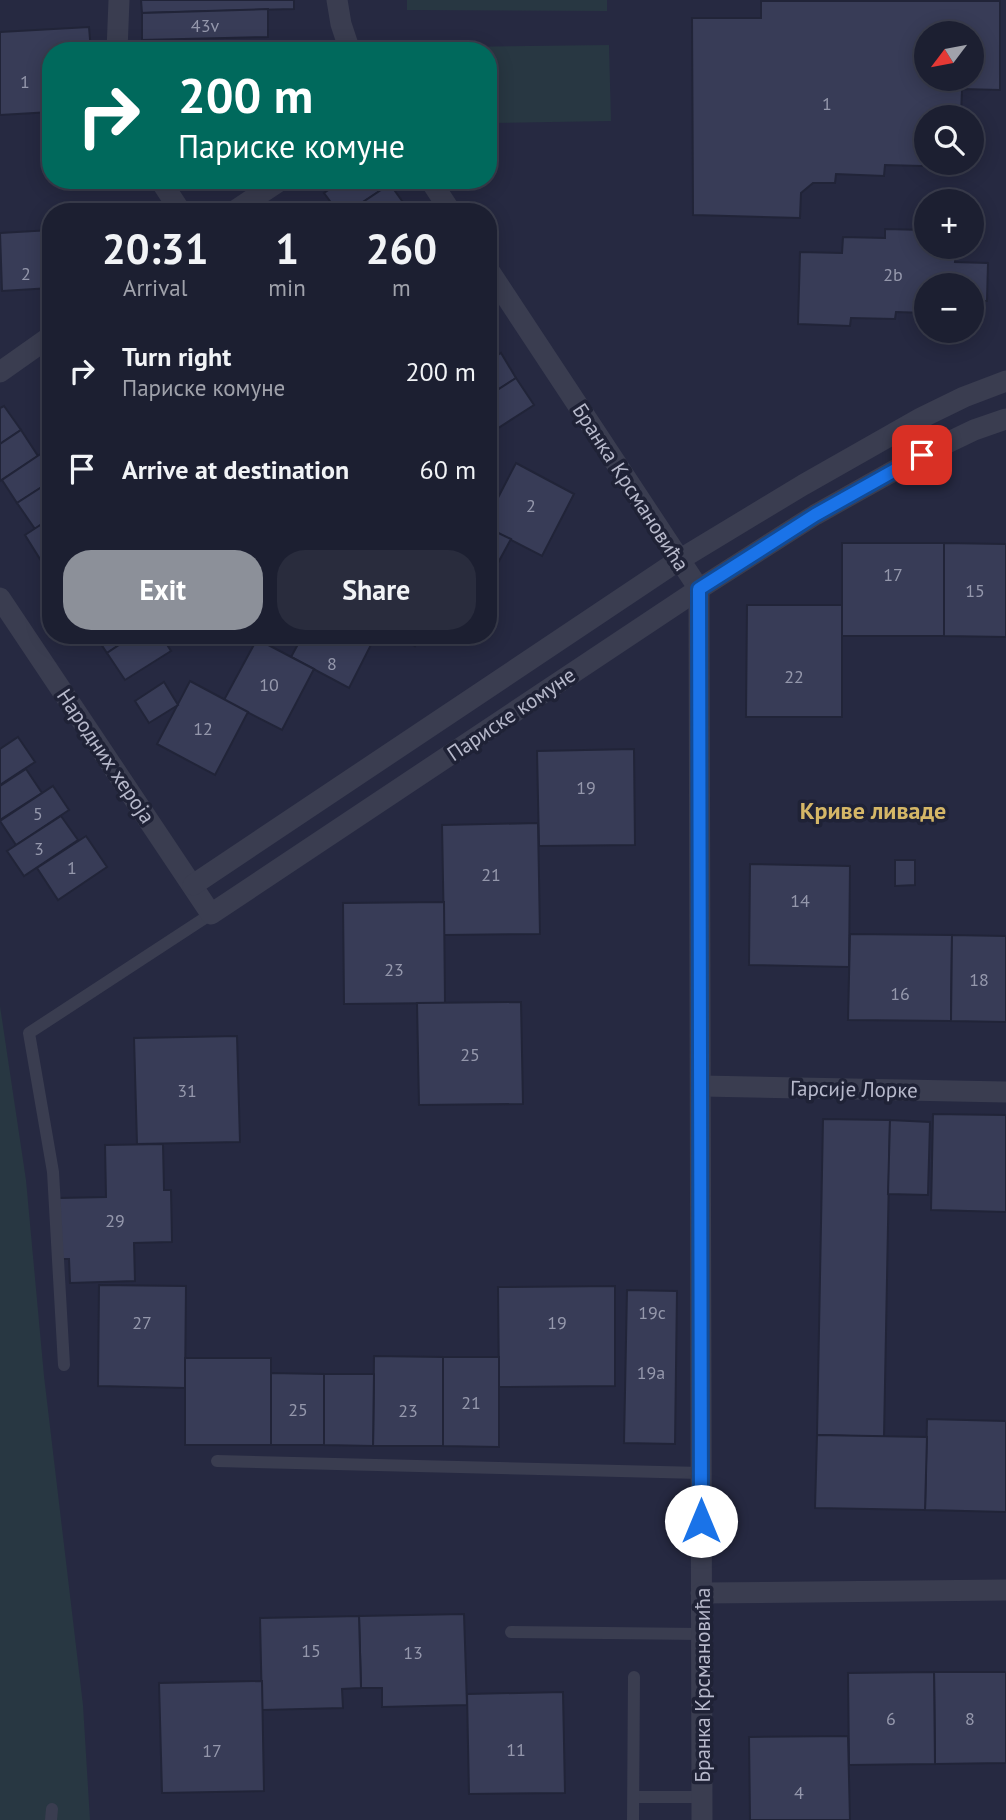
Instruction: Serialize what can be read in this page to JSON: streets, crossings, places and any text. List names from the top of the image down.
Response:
{
  "streets": {
    "street": [
      "Бранка Крсмановића",
      "Париске комуне",
      "Народних хероја",
      "Гарсије Лорке"
    ]
  },
  "crossings": [
    ["Бранка Крсмановића", "Париске комуне"],
    ["Бранка Крсмановића", "Гарсије Лорке"],
    ["Париске комуне", "Народних хероја"]
  ],
  "districts": ["Криве ливаде"],
  "house_numbers": [
    "43v",
    "1",
    "1",
    "2",
    "2b",
    "2",
    "17",
    "15",
    "8",
    "22",
    "10",
    "12",
    "19",
    "5",
    "3",
    "1",
    "21",
    "14",
    "23",
    "18",
    "16",
    "25",
    "31",
    "29",
    "19c",
    "27",
    "19",
    "19a",
    "21",
    "25",
    "23",
    "15",
    "13",
    "6",
    "8",
    "11",
    "17",
    "4"
  ],
  "north": "bottom left",
  "page": {
    "map_buttons": ["+", "−"],
    "turn": ["200 m", "Париске комуне"],
    "eta": [
      "20:31",
      "Arrival",
      "1",
      "min",
      "260",
      "m"
    ],
    "list": [
      {
        "name": "Turn right",
        "note": "Париске комуне",
        "value": "200 m"
      },
      {
        "name": "Arrive at destination",
        "value": "60 m"
      }
    ],
    "buttons": ["Exit", "Share"]
  }
}
